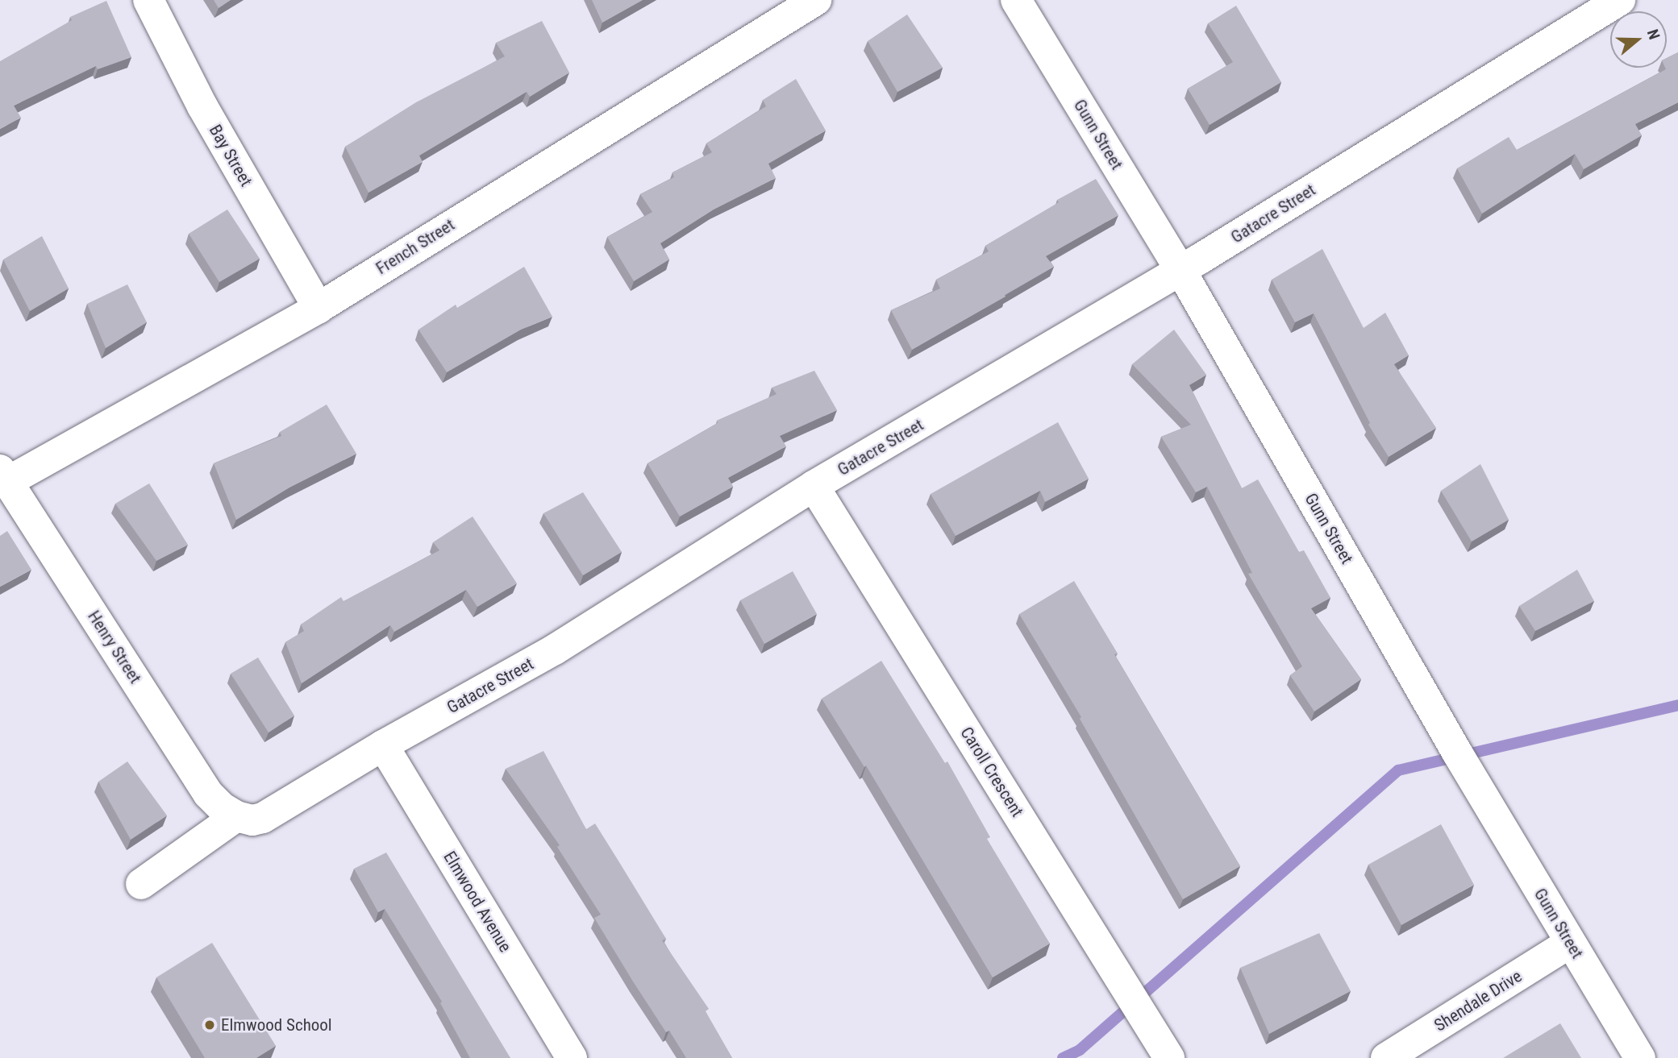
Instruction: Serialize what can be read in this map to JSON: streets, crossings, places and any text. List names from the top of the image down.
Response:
{
  "streets": {
    "street": [
      "Gunn Street",
      "Bay Street",
      "Gatacre Street",
      "French Street",
      "Henry Street",
      "Caroll Crescent",
      "Elmwood Avenue",
      "Shendale Drive"
    ]
  },
  "crossings": [
    ["Gunn Street", "Gatacre Street"],
    ["Gunn Street", "Shendale Drive"],
    ["Bay Street", "French Street"],
    ["Gatacre Street", "Henry Street"],
    ["Gatacre Street", "Caroll Crescent"],
    ["Gatacre Street", "Elmwood Avenue"],
    ["French Street", "Henry Street"]
  ],
  "places": ["Elmwood School"],
  "north": "right"
}
